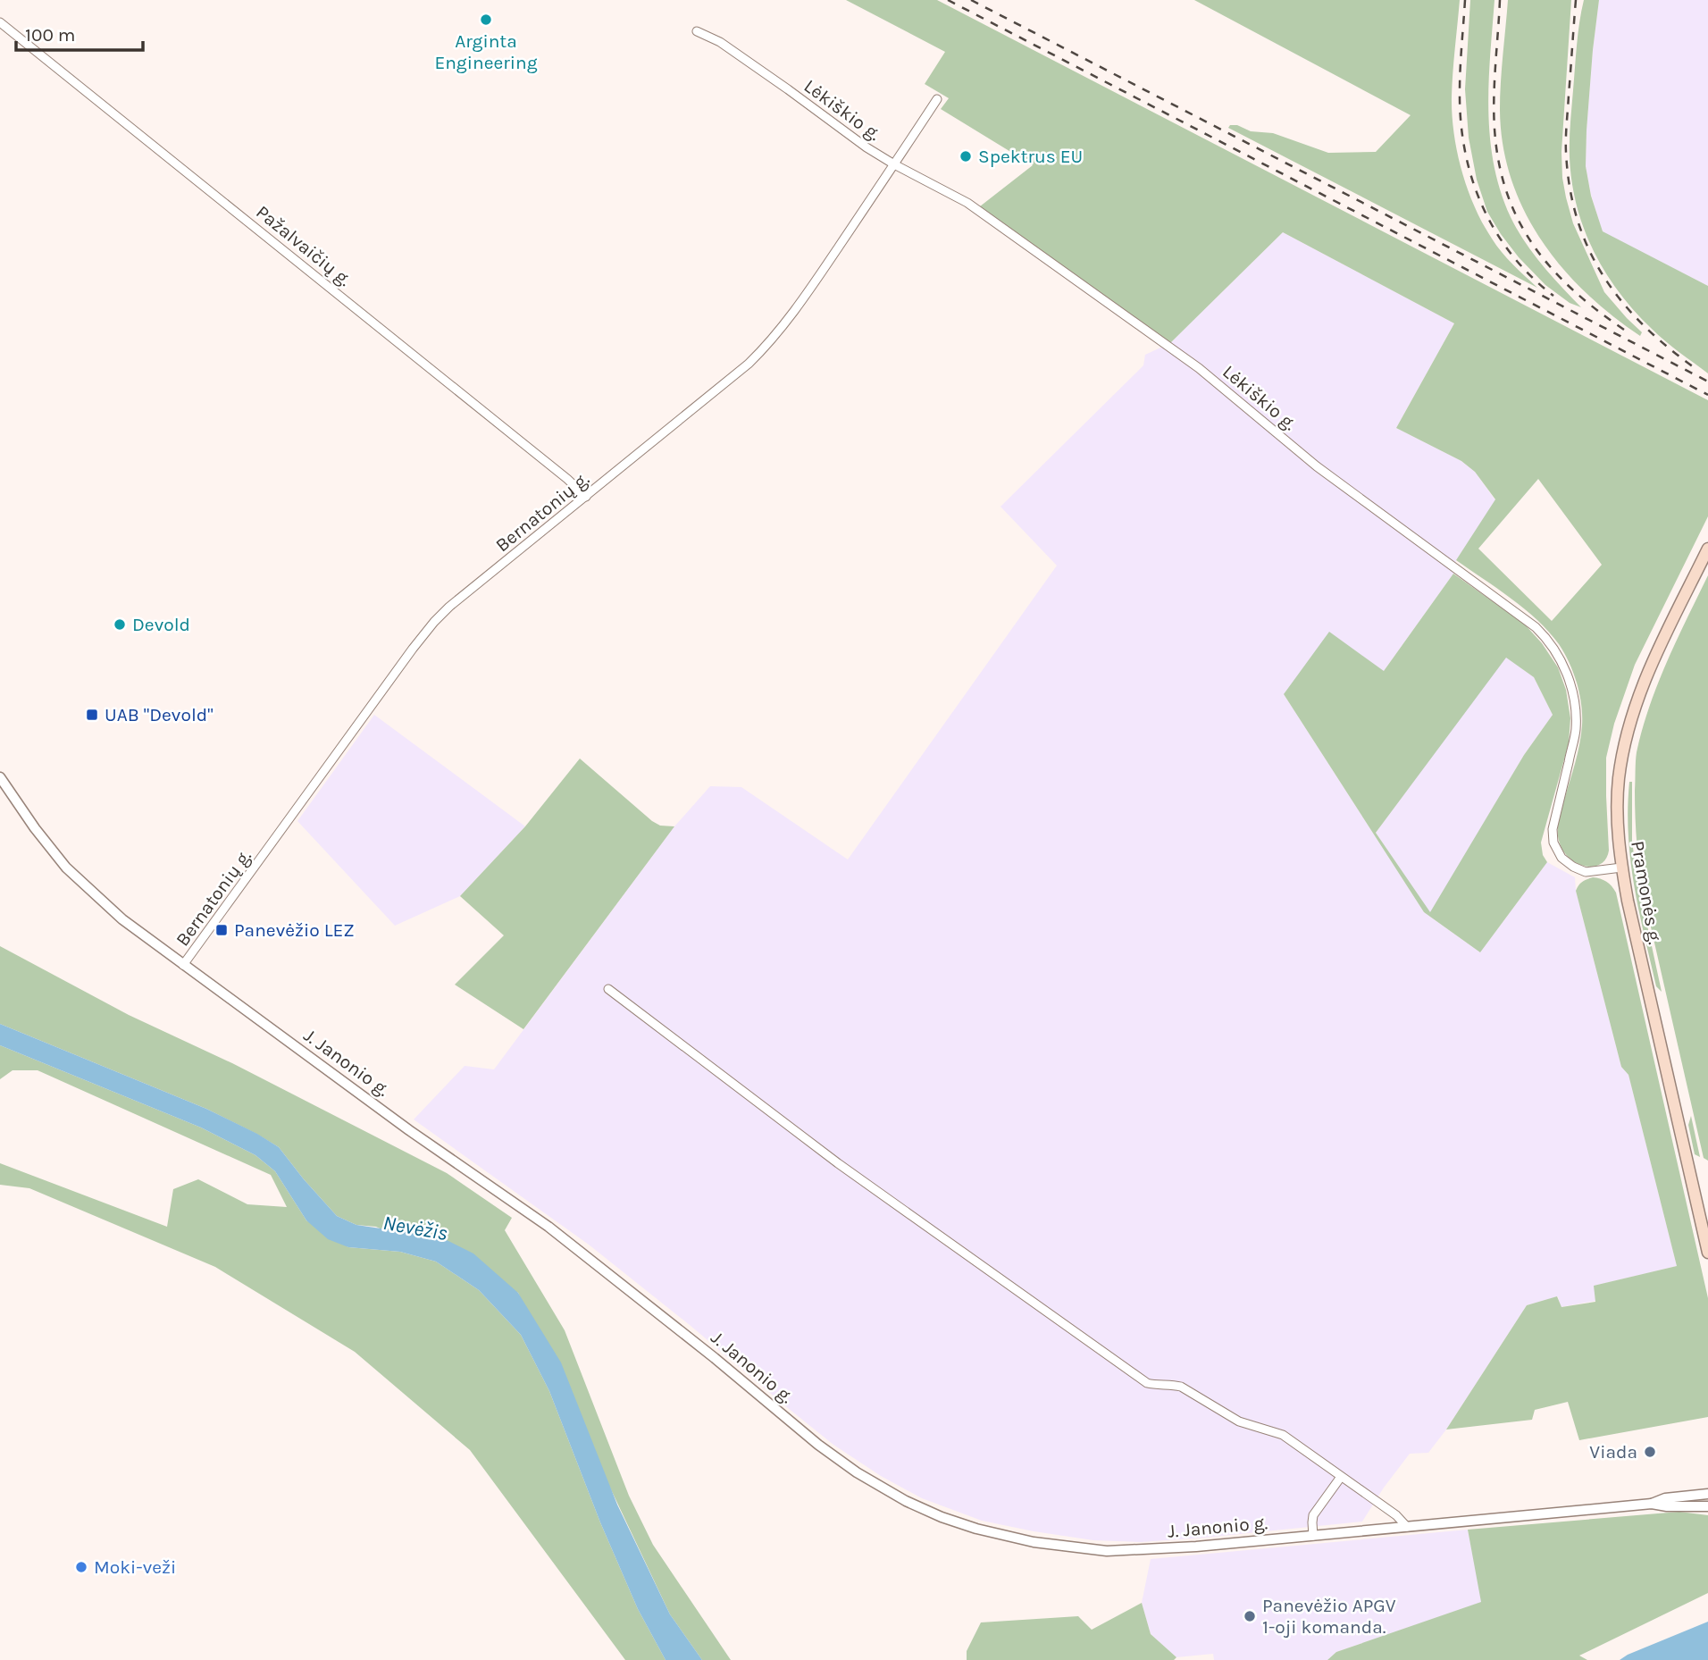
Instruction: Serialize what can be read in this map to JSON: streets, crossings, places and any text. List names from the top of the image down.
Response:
{
  "streets": {
    "main road": ["Pramonės g."],
    "street": [
      "Lėkiškio g.",
      "Pažalvaičių g.",
      "Bernatonių g.",
      "J. Janonio g."
    ]
  },
  "crossings": [
    ["Lėkiškio g.", "Bernatonių g."],
    ["Lėkiškio g.", "Pramonės g."],
    ["Pažalvaičių g.", "Bernatonių g."],
    ["Bernatonių g.", "J. Janonio g."]
  ],
  "water": ["Nevėžis"],
  "places": {
    "other": [
      "Arginta Engineering",
      "Spektrus EU",
      "Devold",
      "Viada",
      "Moki-veži",
      "Panevėžio APGV 1-oji komanda."
    ],
    "transit": ["UAB \"Devold\"", "Panevėžio LEZ"]
  },
  "scale_bar": "100 m"
}
